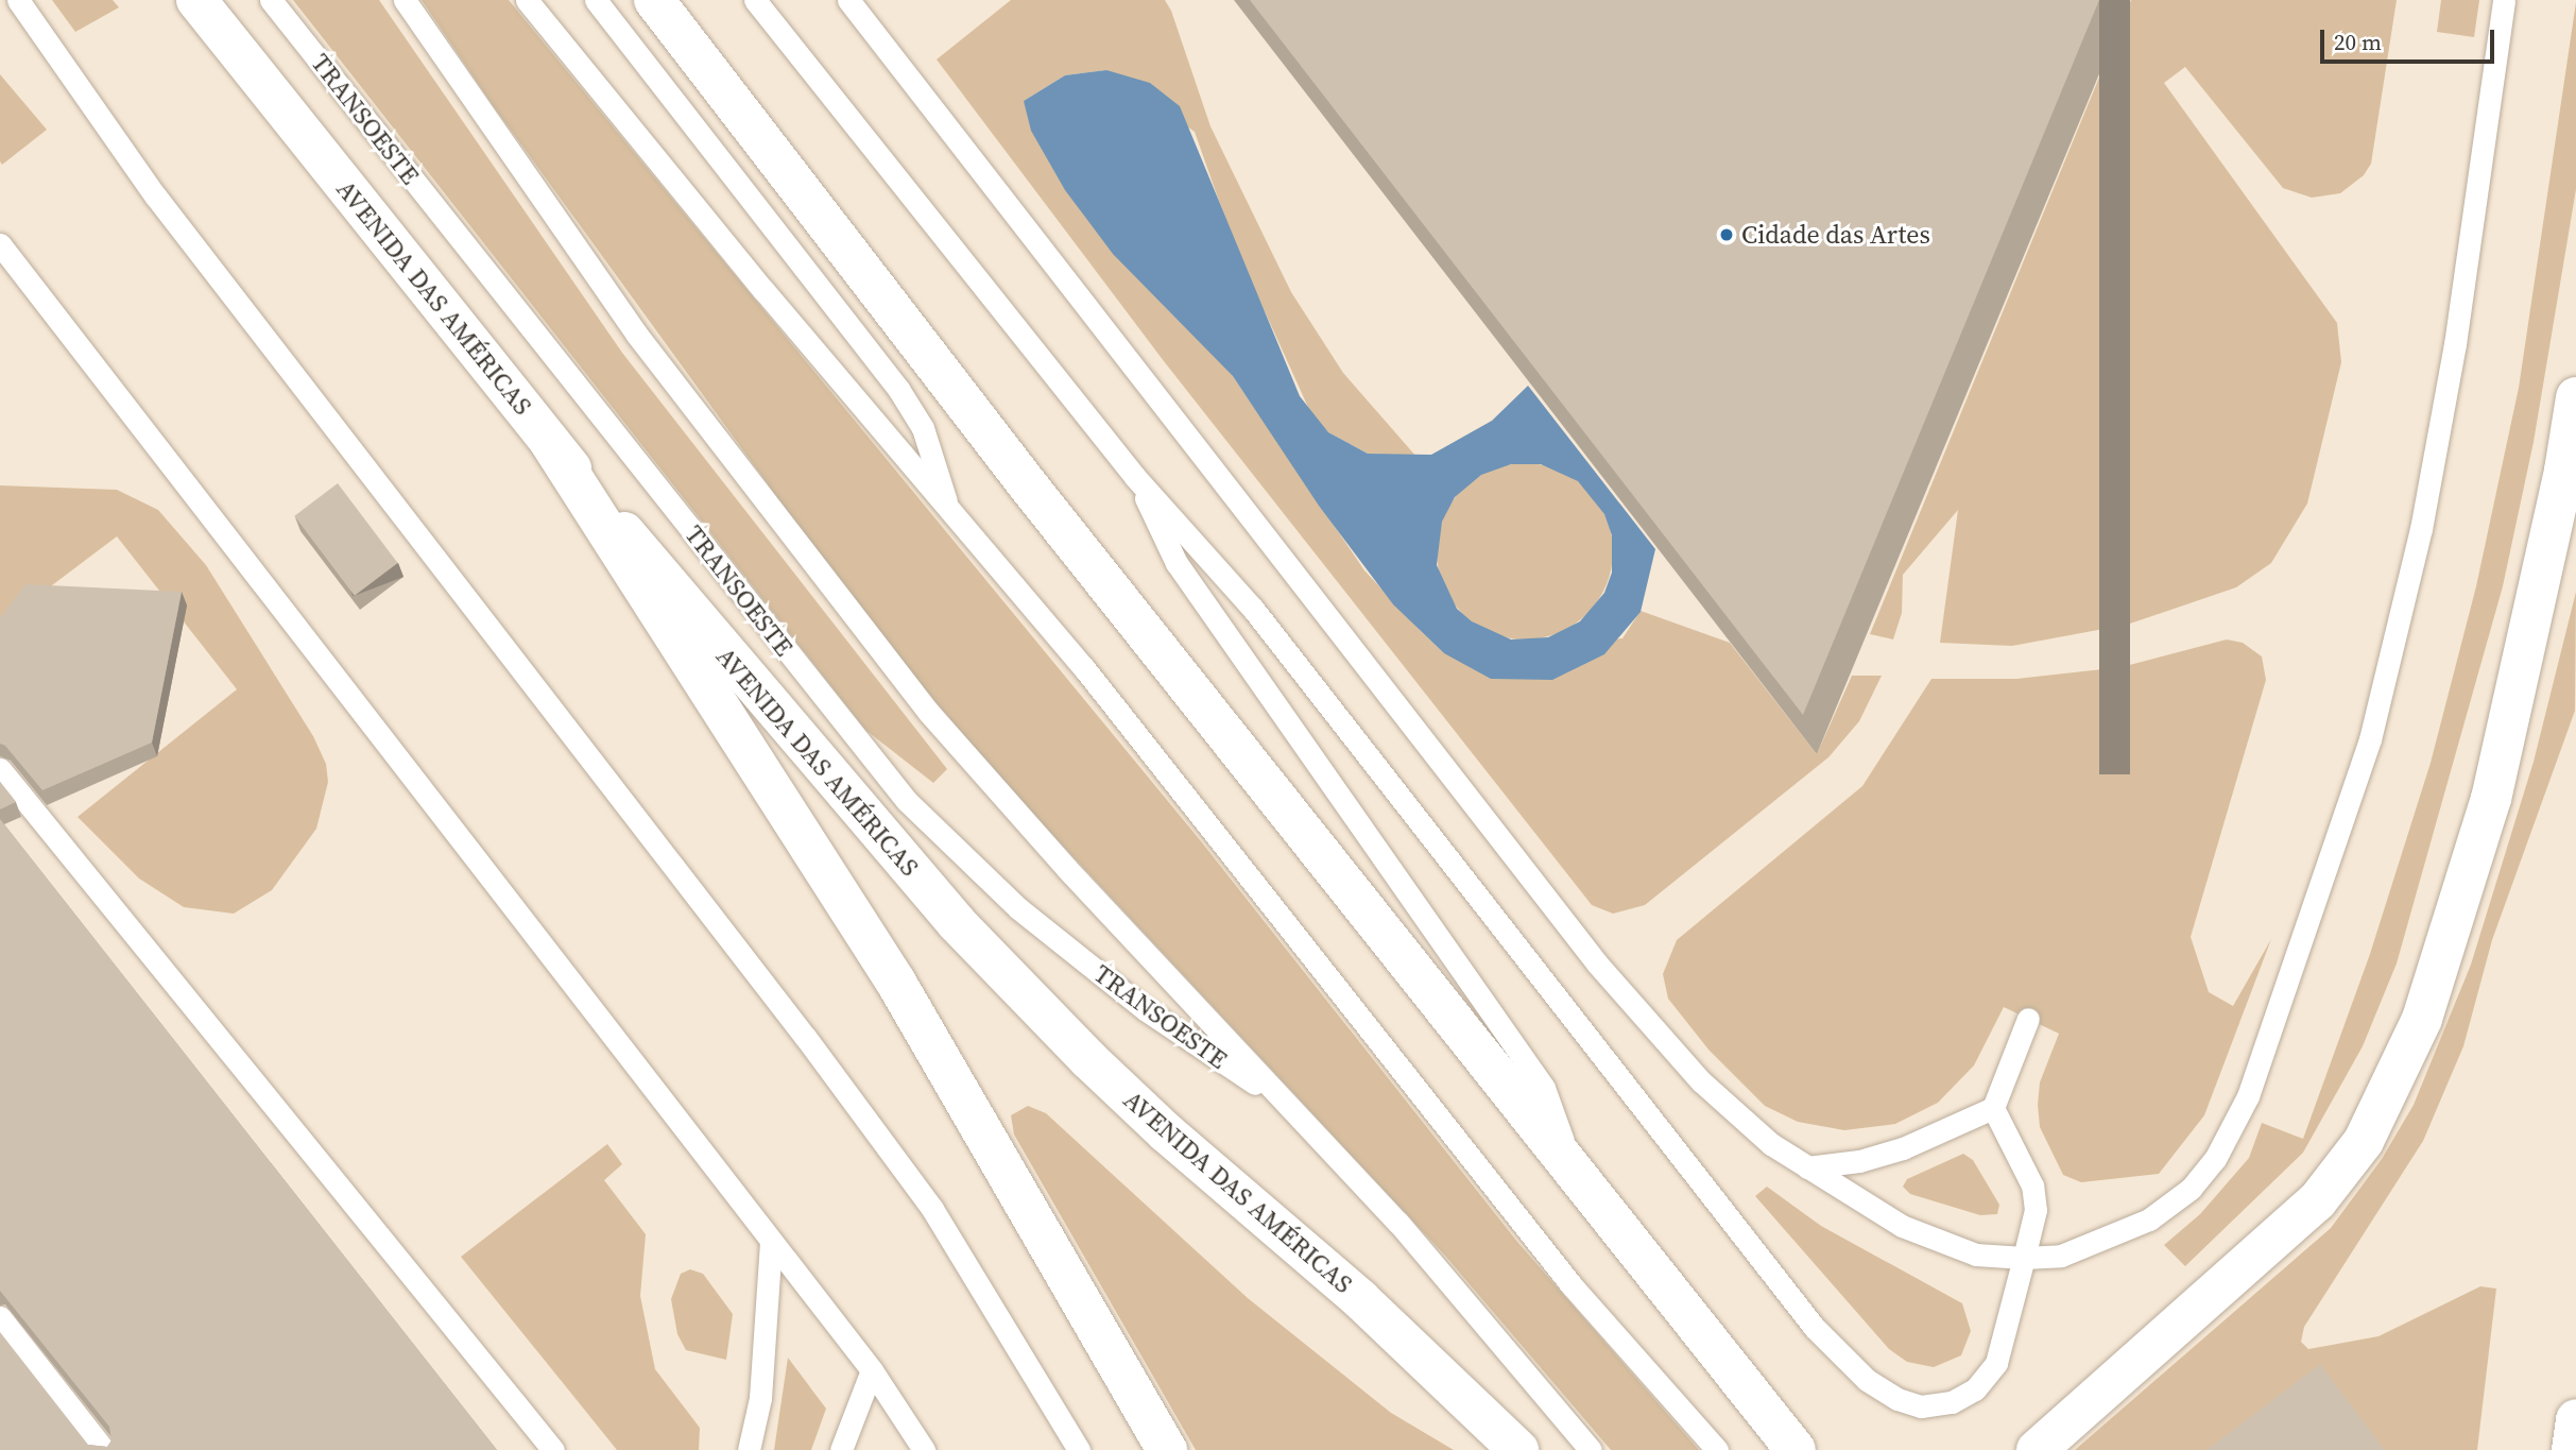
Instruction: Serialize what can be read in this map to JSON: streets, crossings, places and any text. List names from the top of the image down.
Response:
{
  "streets": {
    "highway": ["AVENIDA DAS AMÉRICAS"],
    "lane": ["TRANSOESTE"]
  },
  "places": ["Cidade das Artes"],
  "scale_bar": "20 m"
}
